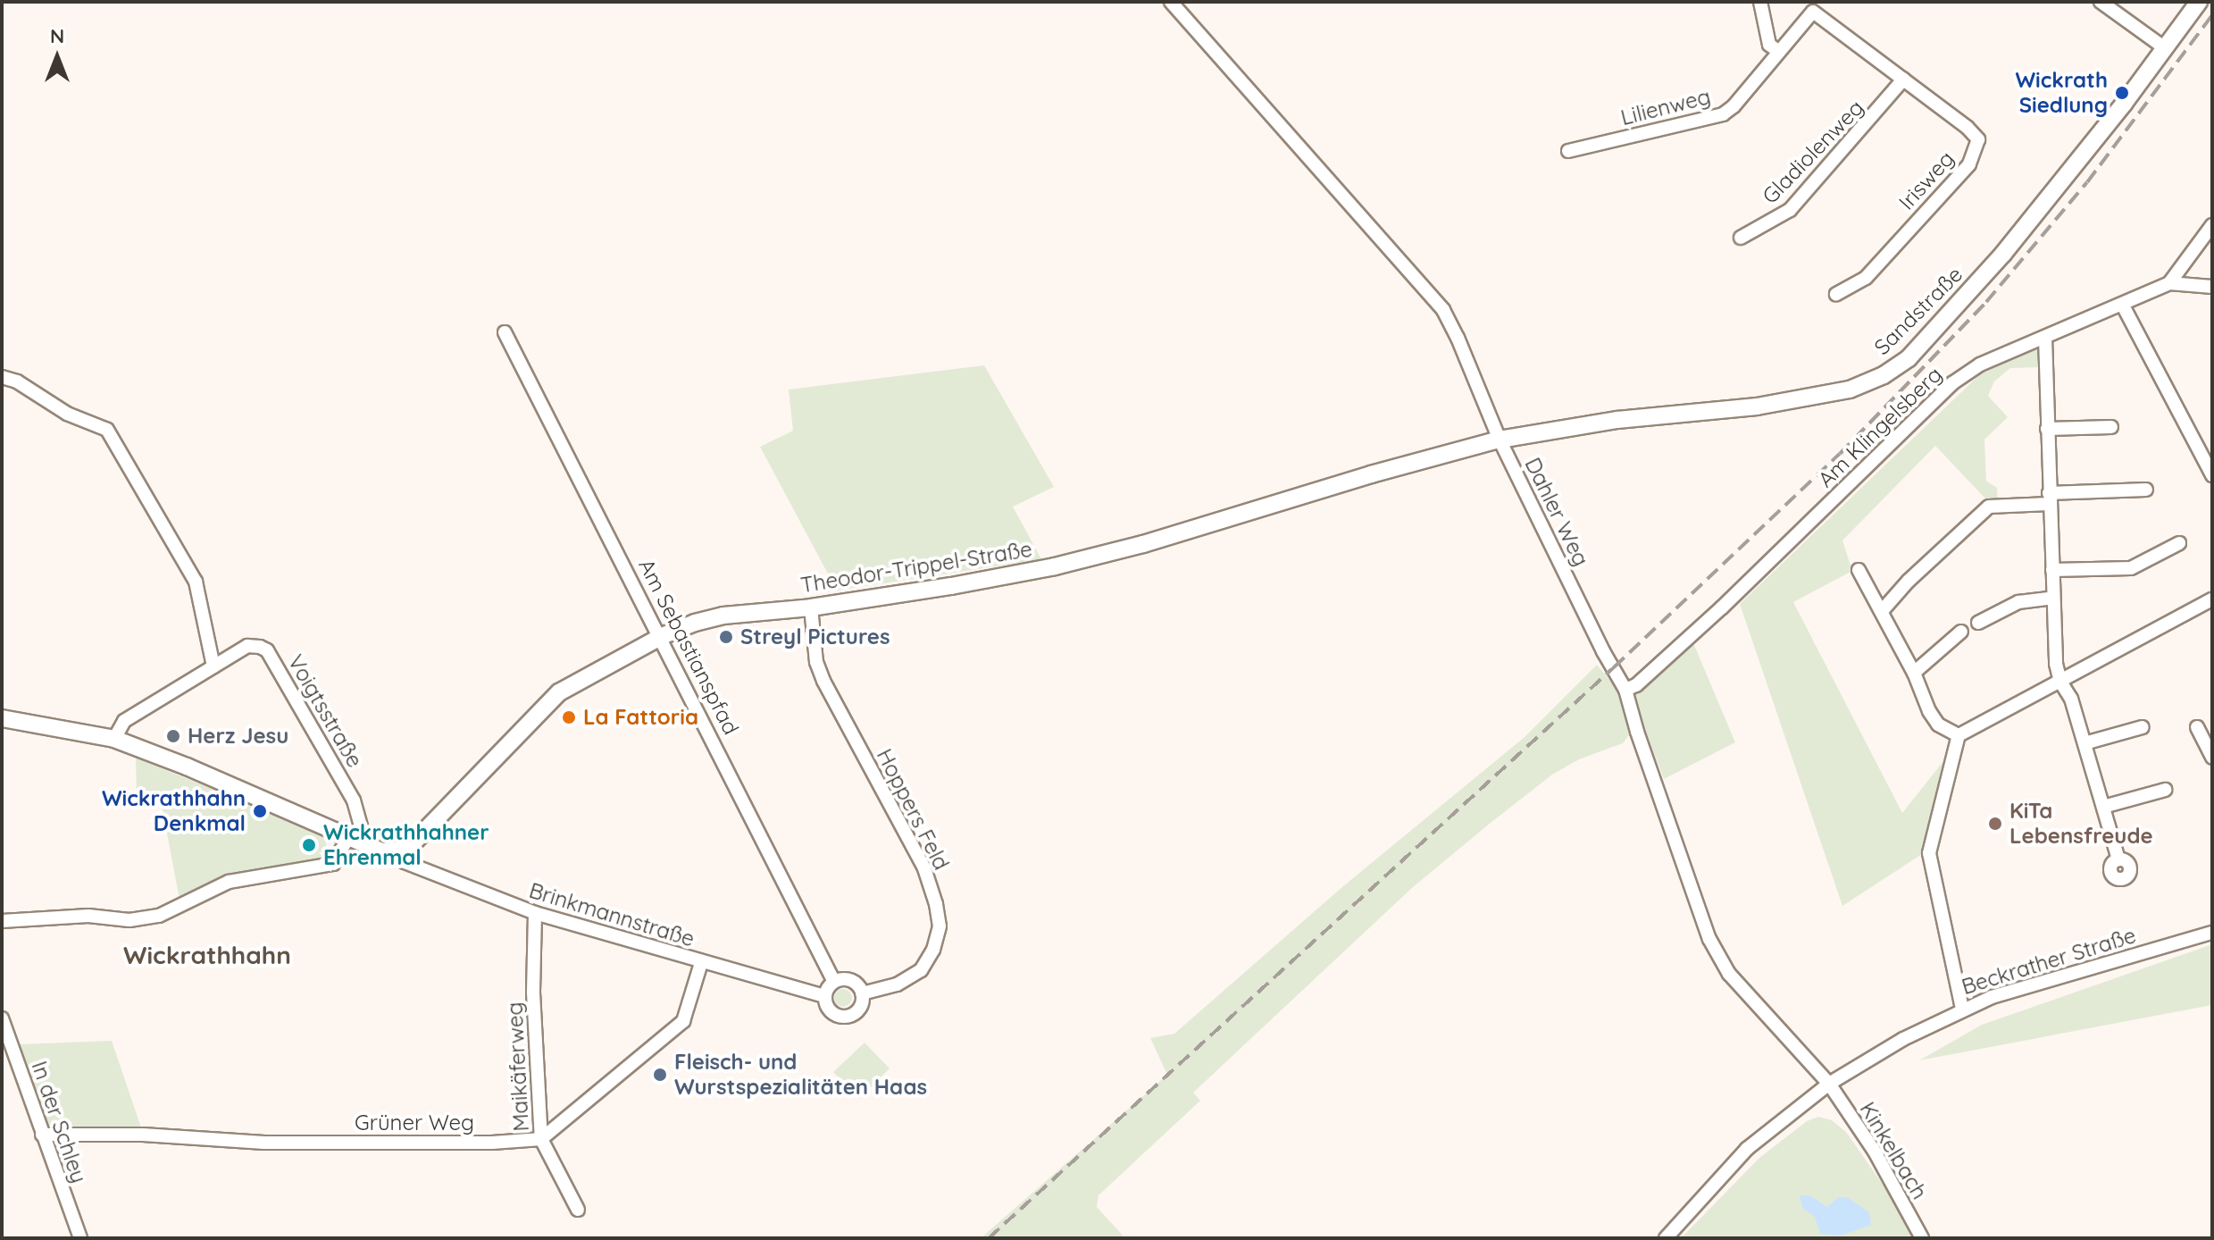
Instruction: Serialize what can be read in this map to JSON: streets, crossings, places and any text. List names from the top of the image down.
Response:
{
  "streets": {
    "main road": ["Sandstraße", "Theodor-Trippel-Straße"],
    "street": [
      "Lilienweg",
      "Gladiolenweg",
      "Irisweg",
      "Am Klingelsberg",
      "Dahler Weg",
      "Am Sebastianspfad",
      "Voigtsstraße",
      "Hoppers Feld",
      "Brinkmannstraße",
      "Beckrather Straße",
      "Maikäferweg",
      "In der Schley",
      "Grüner Weg",
      "Kinkelbach"
    ]
  },
  "crossings": [
    ["Lilienweg", "Irisweg"],
    ["Gladiolenweg", "Irisweg"],
    ["Sandstraße", "Dahler Weg"],
    ["Sandstraße", "Theodor-Trippel-Straße"],
    ["Am Klingelsberg", "Dahler Weg"],
    ["Dahler Weg", "Theodor-Trippel-Straße"],
    ["Dahler Weg", "Beckrather Straße"],
    ["Dahler Weg", "Kinkelbach"],
    ["Theodor-Trippel-Straße", "Am Sebastianspfad"],
    ["Theodor-Trippel-Straße", "Hoppers Feld"],
    ["Theodor-Trippel-Straße", "Brinkmannstraße"],
    ["Am Sebastianspfad", "Hoppers Feld"],
    ["Am Sebastianspfad", "Brinkmannstraße"],
    ["Hoppers Feld", "Brinkmannstraße"],
    ["Brinkmannstraße", "Maikäferweg"],
    ["Beckrather Straße", "Kinkelbach"],
    ["Maikäferweg", "Grüner Weg"],
    ["In der Schley", "Grüner Weg"]
  ],
  "districts": ["Wickrathhahn"],
  "places": [
    "Wickrath Siedlung",
    "Streyl Pictures",
    "La Fattoria",
    "Herz Jesu",
    "Wickrathhahn Denkmal",
    "KiTa Lebensfreude",
    "Wickrathhahner Ehrenmal",
    "Fleisch- und Wurstspezialitäten Haas"
  ],
  "north": "top"
}
